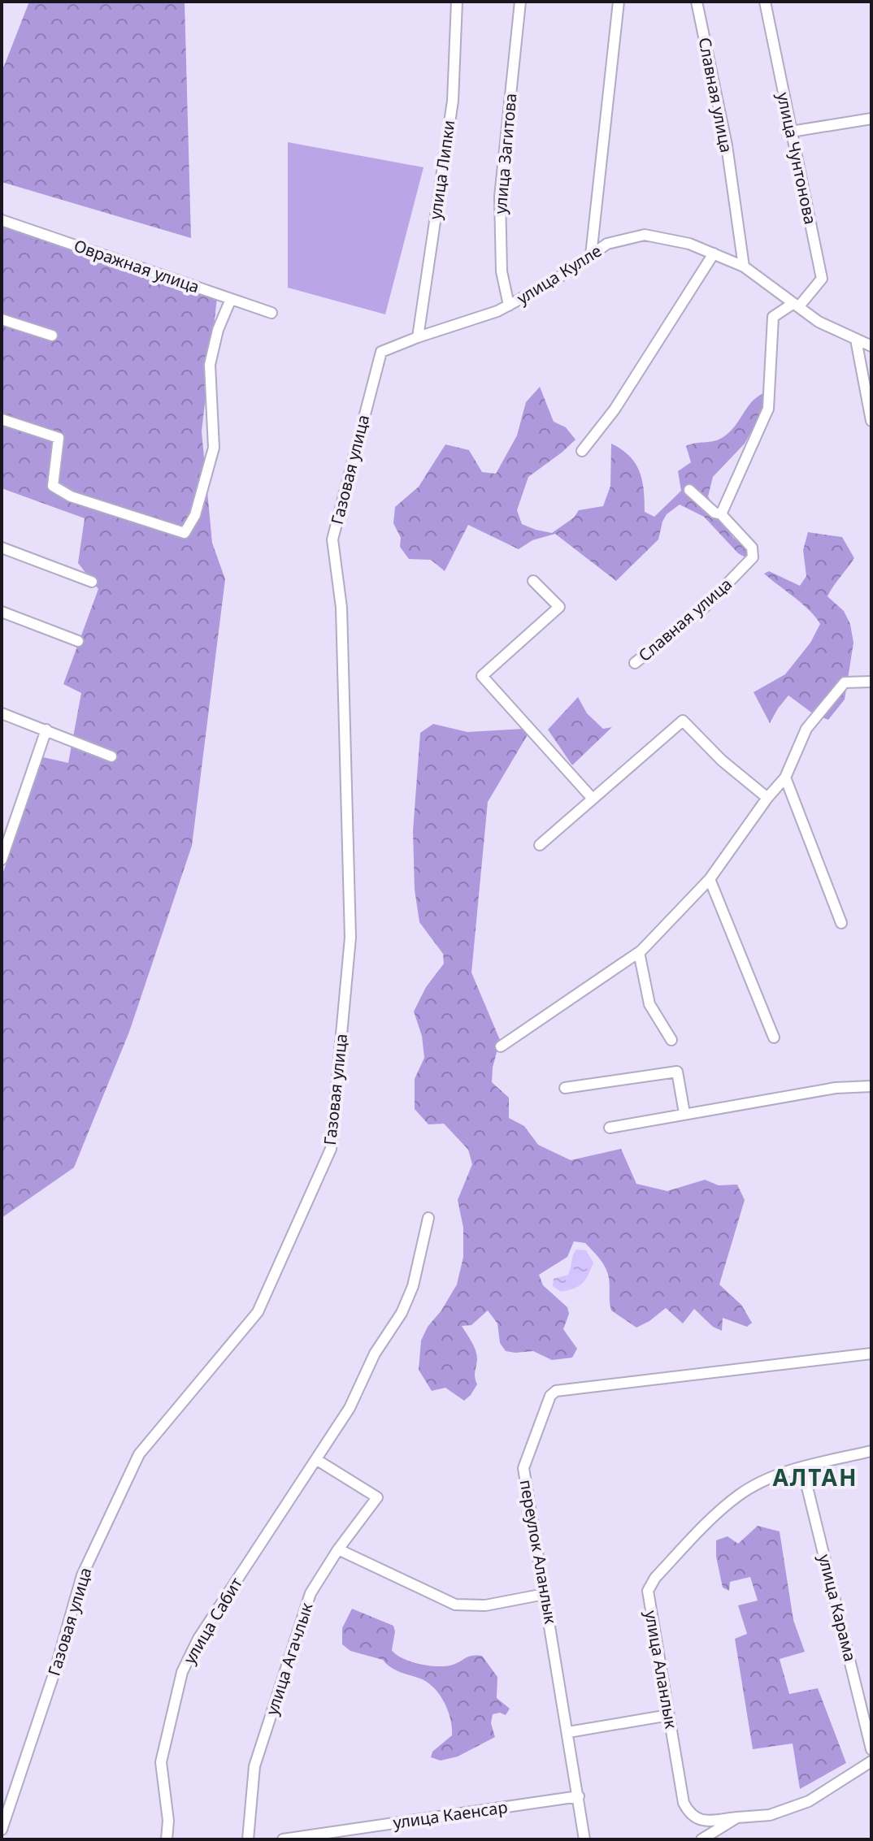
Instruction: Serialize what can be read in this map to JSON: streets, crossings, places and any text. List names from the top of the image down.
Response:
{
  "streets": {
    "street": [
      "Славная улица",
      "улица Загитова",
      "улица Чунтонова",
      "улица Липки",
      "Овражная улица",
      "улица Кулле",
      "Газовая улица",
      "переулок Аланлык",
      "улица Карама",
      "улица Сабит",
      "улица Агачлык",
      "улица Аланлык",
      "улица Каенсар"
    ]
  },
  "crossings": [
    ["Славная улица", "улица Кулле"],
    ["улица Загитова", "улица Кулле"],
    ["улица Чунтонова", "улица Кулле"],
    ["улица Липки", "улица Кулле"],
    ["улица Кулле", "Газовая улица"],
    ["переулок Аланлык", "улица Каенсар"],
    ["улица Карама", "улица Аланлык"],
    ["улица Сабит", "улица Агачлык"]
  ],
  "districts": ["АЛТАН"]
}
